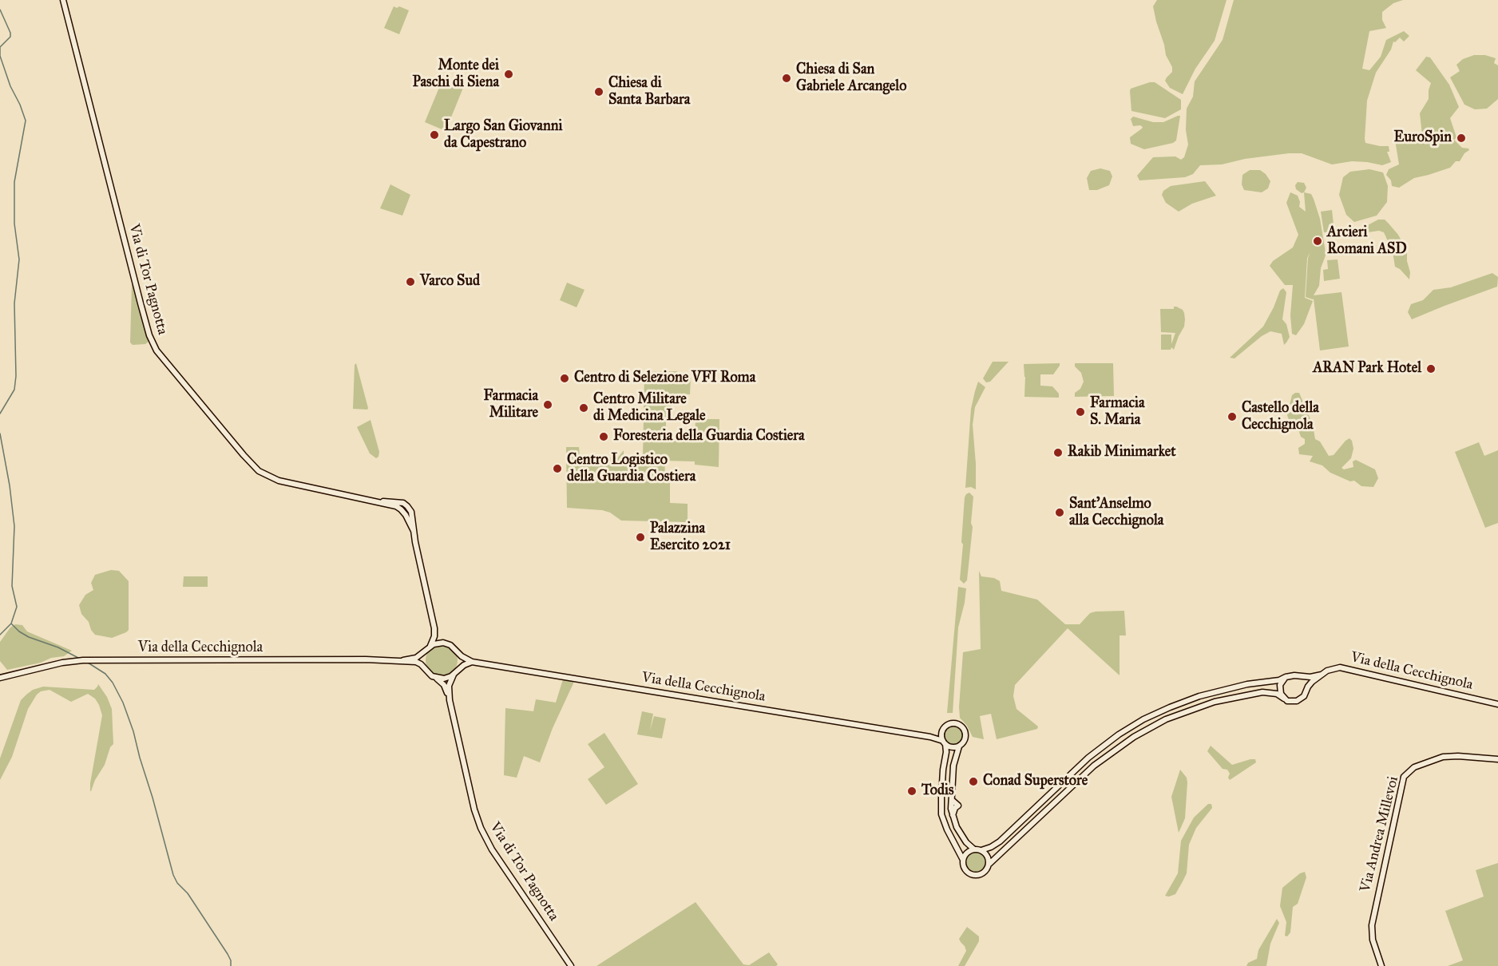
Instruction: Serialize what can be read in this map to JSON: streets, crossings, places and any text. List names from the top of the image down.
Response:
{
  "streets": {
    "street": ["Via di Tor Pagnotta", "Via della Cecchignola", "Via Andrea Millevoi"]
  },
  "crossings": [
    ["Via di Tor Pagnotta", "Via della Cecchignola"]
  ],
  "places": [
    "Monte dei Paschi di Siena",
    "Chiesa di San Gabriele Arcangelo",
    "Chiesa di Santa Barbara",
    "Largo San Giovanni da Capestrano",
    "EuroSpin",
    "Arcieri Romani ASD",
    "Varco Sud",
    "ARAN Park Hotel",
    "Centro di Selezione VFI Roma",
    "Farmacia Militare",
    "Centro Militare di Medicina Legale",
    "Farmacia S. Maria",
    "Castello della Cecchignola",
    "Foresteria della Guardia Costiera",
    "Rakib Minimarket",
    "Centro Logistico della Guardia Costiera",
    "Sant’Anselmo alla Cecchignola",
    "Palazzina Esercito 2021",
    "Conad Superstore",
    "Todis"
  ]
}
